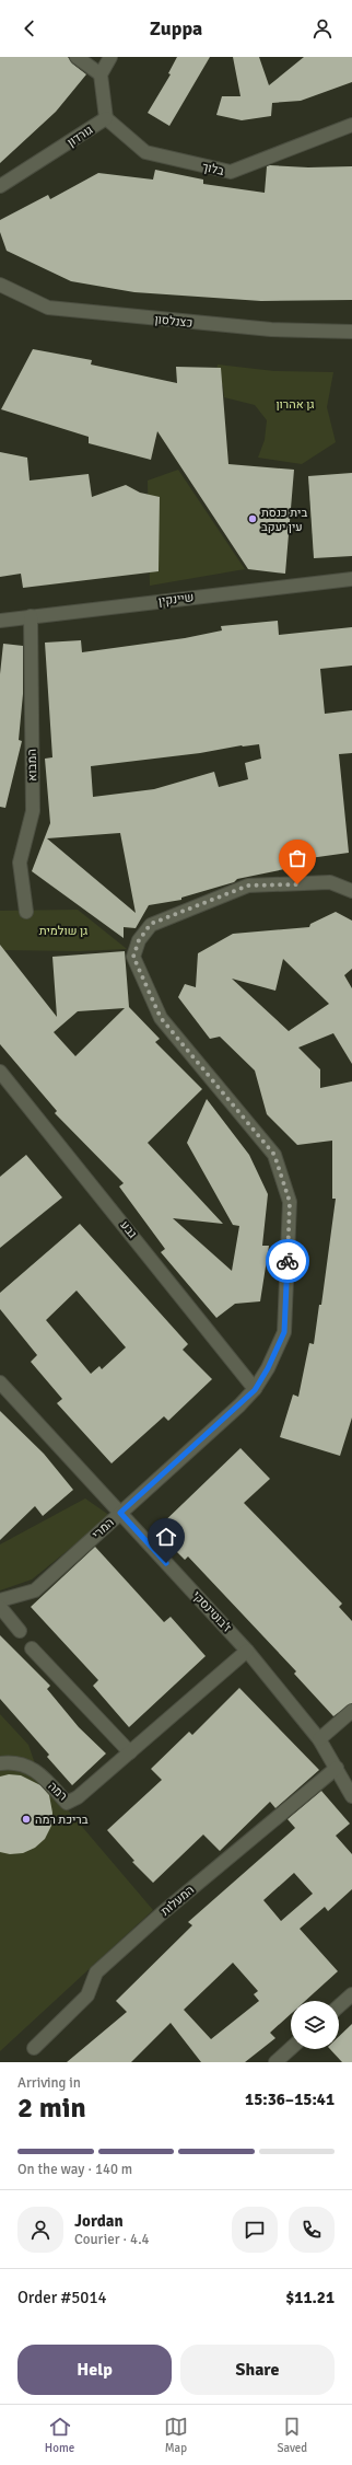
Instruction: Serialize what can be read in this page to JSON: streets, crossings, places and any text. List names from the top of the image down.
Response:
{
  "streets": {
    "street": [
      "גורדון",
      "בלוך",
      "כצנלסון",
      "שיינקין",
      "המבוא",
      "גבע",
      "המרי",
      "ז'בוטינסקי",
      "רמה",
      "המעלות"
    ]
  },
  "crossings": [
    ["גורדון", "בלוך"],
    ["שיינקין", "המבוא"],
    ["גבע", "המרי"],
    ["המרי", "ז'בוטינסקי"],
    ["ז'בוטינסקי", "רמה"],
    ["ז'בוטינסקי", "המעלות"]
  ],
  "parks": ["גן אהרון", "גן שולמית"],
  "places": ["בית כנסת עין יעקב", "בריכת רמה"],
  "page": {
    "header": "Zuppa",
    "heading": ["2 min", "Arriving in", "15:36–15:41"],
    "panel": [
      "Jordan",
      "Courier · 4.4",
      "Order #5014",
      "$11.21"
    ],
    "bar": "On the way · 140 m",
    "buttons": ["Help", "Share"],
    "tabs": ["Home", "Map", "Saved"]
  }
}
